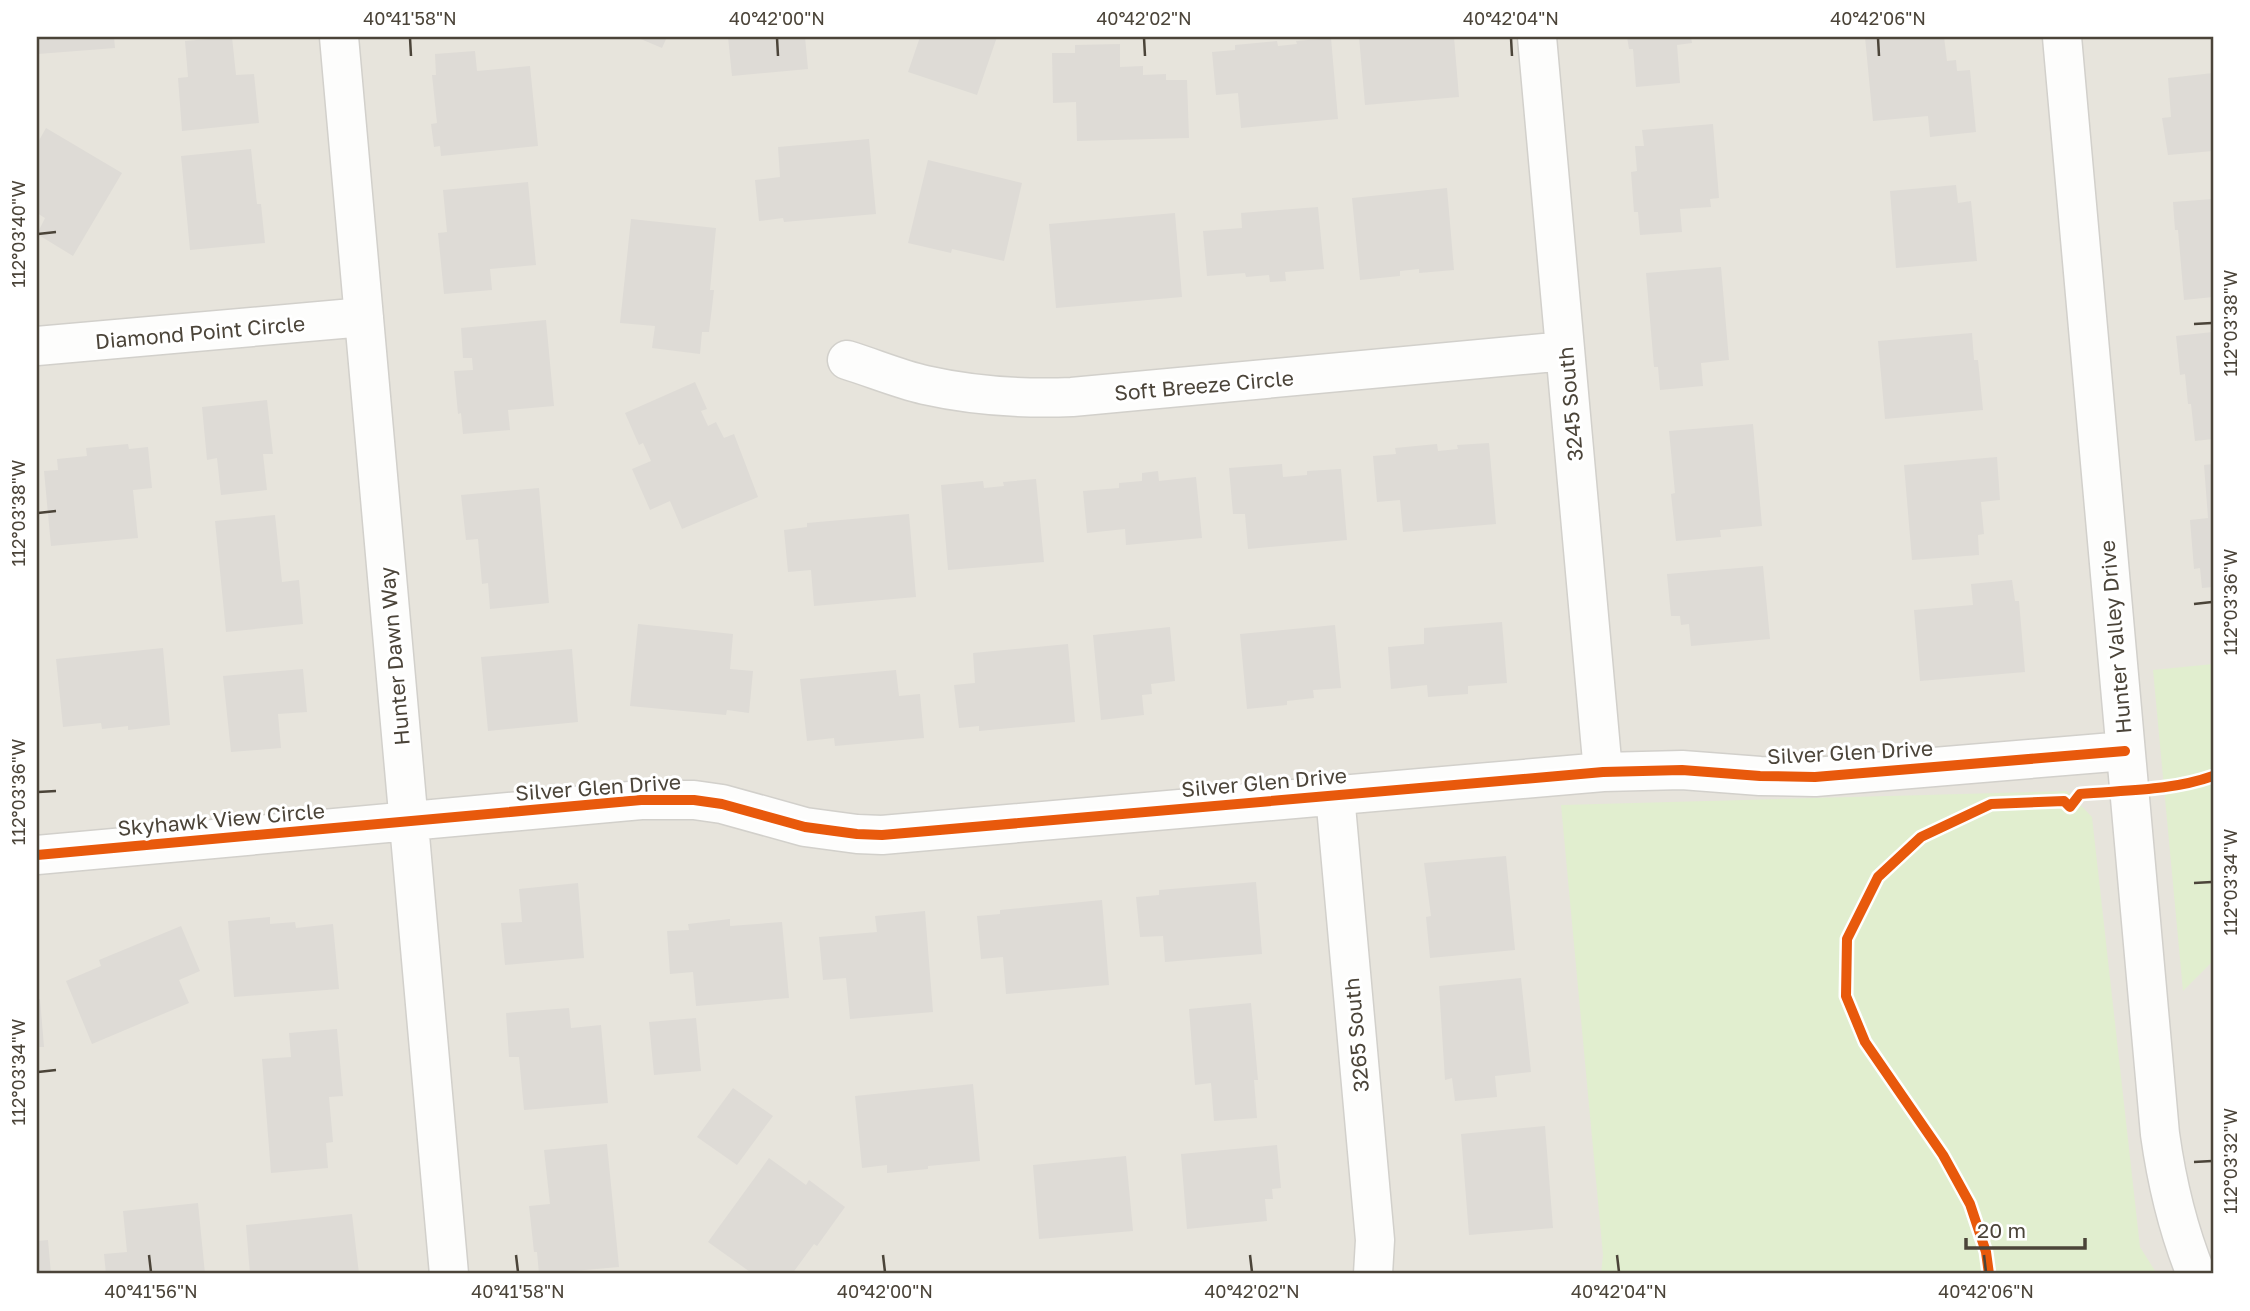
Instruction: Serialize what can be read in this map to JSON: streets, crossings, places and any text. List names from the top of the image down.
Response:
{
  "streets": {
    "street": [
      "Diamond Point Circle",
      "Soft Breeze Circle",
      "3245 South",
      "Hunter Valley Drive",
      "Hunter Dawn Way",
      "Silver Glen Drive",
      "Skyhawk View Circle",
      "3265 South"
    ]
  },
  "crossings": [
    ["Diamond Point Circle", "Hunter Dawn Way"],
    ["Soft Breeze Circle", "3245 South"],
    ["3245 South", "Silver Glen Drive"],
    ["Hunter Valley Drive", "Silver Glen Drive"],
    ["Hunter Dawn Way", "Silver Glen Drive"],
    ["Hunter Dawn Way", "Skyhawk View Circle"],
    ["Silver Glen Drive", "Skyhawk View Circle"],
    ["Silver Glen Drive", "3265 South"]
  ],
  "scale_bar": "20 m",
  "coordinates": [
    "40°41'58\"N",
    "40°42'00\"N",
    "40°42'02\"N",
    "40°42'04\"N",
    "40°42'06\"N",
    "112°03'40\"W",
    "112°03'38\"W",
    "112°03'36\"W",
    "112°03'34\"W",
    "112°03'32\"W",
    "40°41'56\"N"
  ]
}
